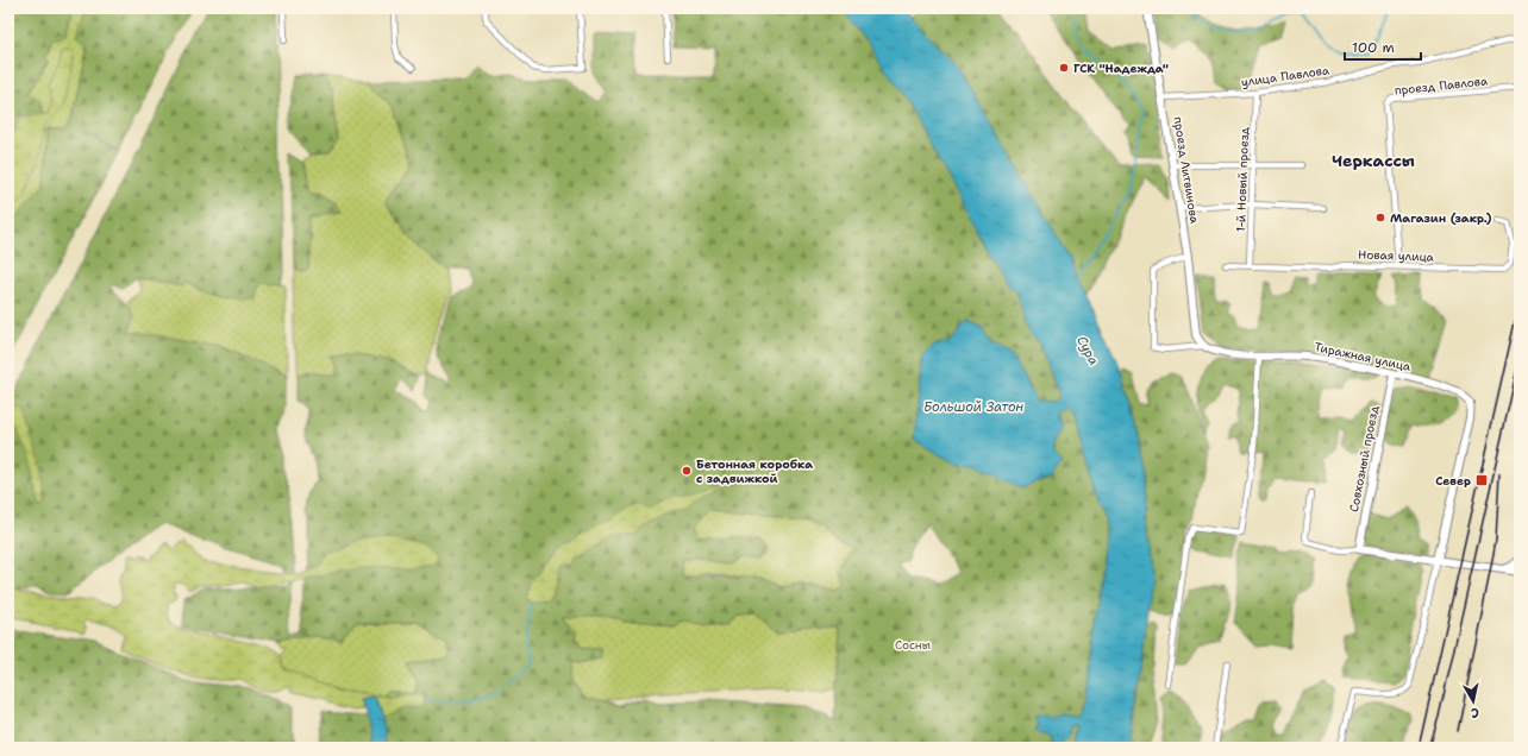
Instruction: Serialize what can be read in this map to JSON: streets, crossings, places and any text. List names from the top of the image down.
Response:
{
  "streets": {
    "main road": ["проезд Литвинова", "Тиражная улица", "Совхозный проезд"],
    "street": [
      "улица Павлова",
      "проезд Павлова",
      "1-й Новый проезд",
      "Новая улица"
    ]
  },
  "crossings": [
    ["улица Павлова", "проезд Литвинова"],
    ["улица Павлова", "1-й Новый проезд"],
    ["проезд Павлова", "Новая улица"],
    ["проезд Литвинова", "Тиражная улица"],
    ["1-й Новый проезд", "Новая улица"],
    ["Тиражная улица", "Совхозный проезд"]
  ],
  "districts": ["Черкассы"],
  "water": ["Сура", "Большой Затон"],
  "parks": ["Сосны"],
  "places": {
    "other": ["ГСК \"Надежда\"", "Магазин (закр.)", "Бетонная коробка с задвижкой"],
    "transit": ["Север"]
  },
  "scale_bar": "100 m",
  "north": "bottom"
}
